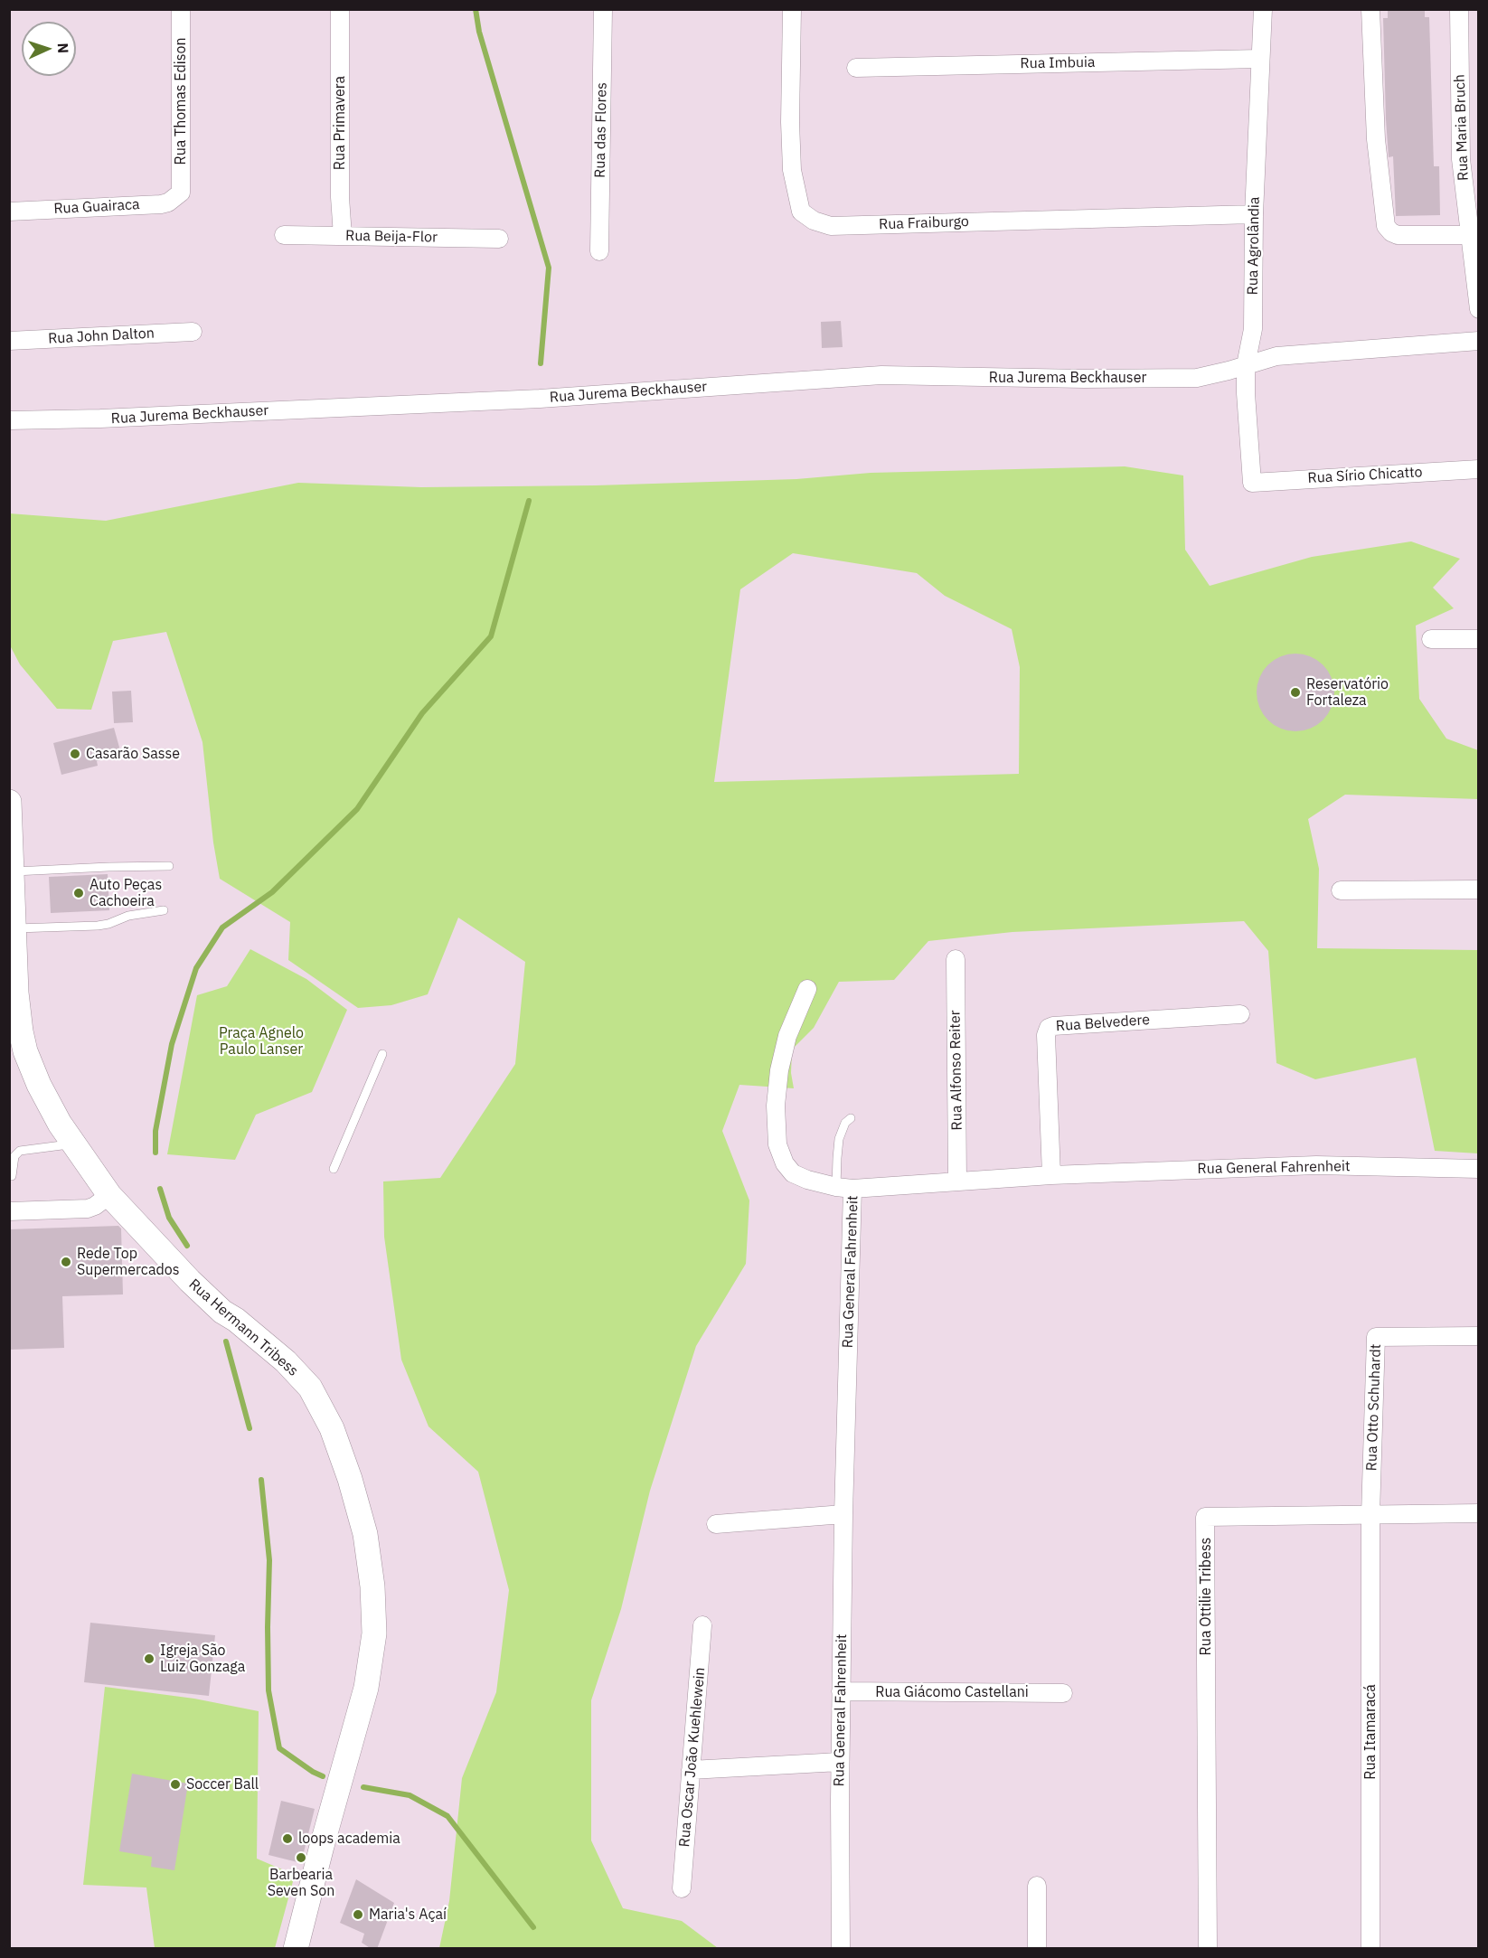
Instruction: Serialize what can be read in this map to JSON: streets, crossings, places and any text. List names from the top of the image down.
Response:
{
  "streets": {
    "main road": ["Rua Hermann Tribess"],
    "street": [
      "Rua Imbuia",
      "Rua Thomas Edison",
      "Rua Primavera",
      "Rua Maria Bruch",
      "Rua das Flores",
      "Rua Guairaca",
      "Rua Fraiburgo",
      "Rua Beija-Flor",
      "Rua Agrolândia",
      "Rua John Dalton",
      "Rua Jurema Beckhauser",
      "Rua Sírio Chicatto",
      "Rua Belvedere",
      "Rua Alfonso Reiter",
      "Rua General Fahrenheit",
      "Rua Otto Schuhardt",
      "Rua Ottilie Tribess",
      "Rua Giácomo Castellani",
      "Rua Itamaracá",
      "Rua Oscar João Kuehlewein"
    ]
  },
  "crossings": [
    ["Rua Imbuia", "Rua Agrolândia"],
    ["Rua Thomas Edison", "Rua Guairaca"],
    ["Rua Primavera", "Rua Beija-Flor"],
    ["Rua Fraiburgo", "Rua Agrolândia"],
    ["Rua Agrolândia", "Rua Jurema Beckhauser"],
    ["Rua Agrolândia", "Rua Sírio Chicatto"],
    ["Rua Belvedere", "Rua General Fahrenheit"],
    ["Rua Alfonso Reiter", "Rua General Fahrenheit"],
    ["Rua General Fahrenheit", "Rua Giácomo Castellani"],
    ["Rua Otto Schuhardt", "Rua Ottilie Tribess"],
    ["Rua Otto Schuhardt", "Rua Itamaracá"],
    ["Rua Ottilie Tribess", "Rua Itamaracá"]
  ],
  "parks": ["Praça Agnelo Paulo Lanser"],
  "places": [
    "Reservatório Fortaleza",
    "Casarão Sasse",
    "Auto Peças Cachoeira",
    "Rede Top Supermercados",
    "Igreja São Luiz Gonzaga",
    "Soccer Ball",
    "loops academia",
    "Barbearia Seven Son",
    "Maria's Açaí"
  ],
  "north": "right"
}
